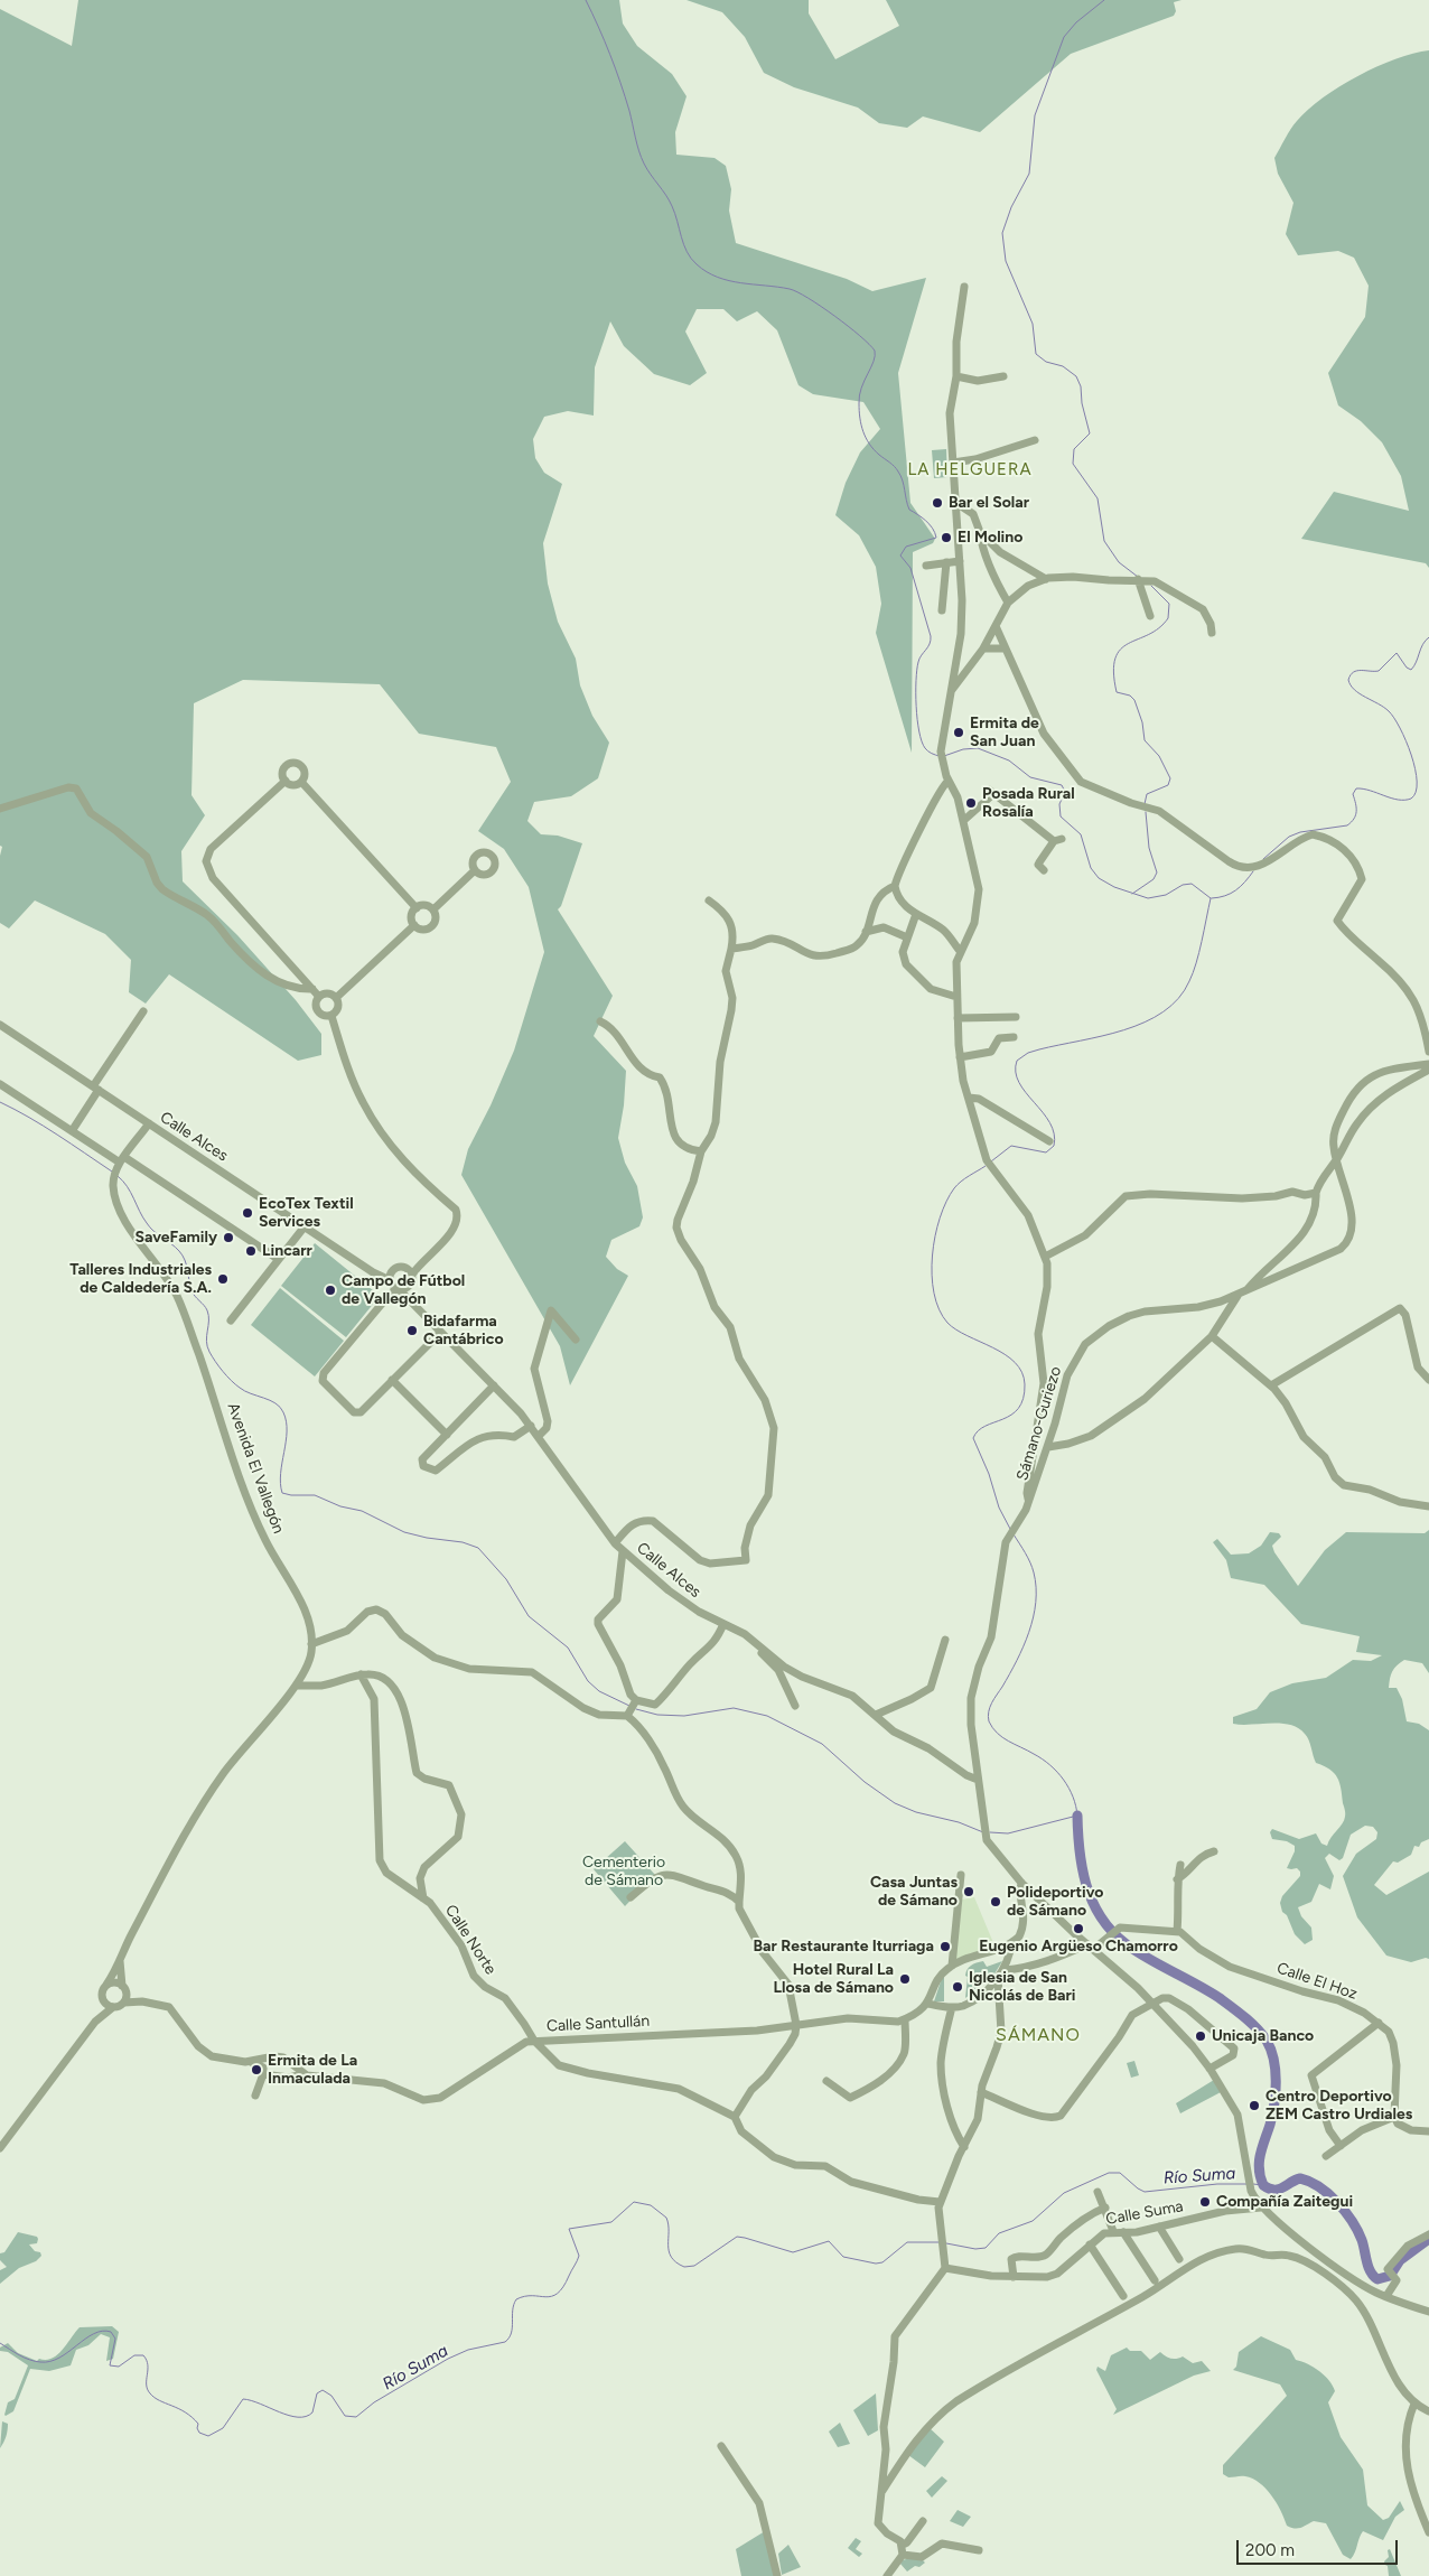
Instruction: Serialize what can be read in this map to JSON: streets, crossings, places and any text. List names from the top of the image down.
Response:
{
  "streets": {
    "street": [
      "Calle Alces",
      "Sámano-Guriezo",
      "Avenida El Vallegón",
      "Calle Norte",
      "Calle El Hoz",
      "Calle Santullán",
      "Calle Suma"
    ]
  },
  "crossings": [
    ["Calle Alces", "Sámano-Guriezo"],
    ["Sámano-Guriezo", "Calle Suma"],
    ["Calle Norte", "Calle Santullán"]
  ],
  "districts": ["LA HELGUERA", "SÁMANO"],
  "water": ["Río Suma"],
  "parks": ["Cementerio de Sámano"],
  "places": [
    "Bar el Solar",
    "El Molino",
    "Ermita de San Juan",
    "Posada Rural Rosalía",
    "EcoTex Textil Services",
    "SaveFamily",
    "Lincarr",
    "Talleres Industriales de Caldedería S.A.",
    "Campo de Fútbol de Vallegón",
    "Bidafarma Cantábrico",
    "Casa Juntas de Sámano",
    "Polideportivo de Sámano",
    "Eugenio Argüeso Chamorro",
    "Bar Restaurante Iturriaga",
    "Hotel Rural La Llosa de Sámano",
    "Iglesia de San Nicolás de Bari",
    "Unicaja Banco",
    "Ermita de La Inmaculada",
    "Centro Deportivo ZEM Castro Urdiales",
    "Compañía Zaitegui"
  ],
  "scale_bar": "200 m"
}
